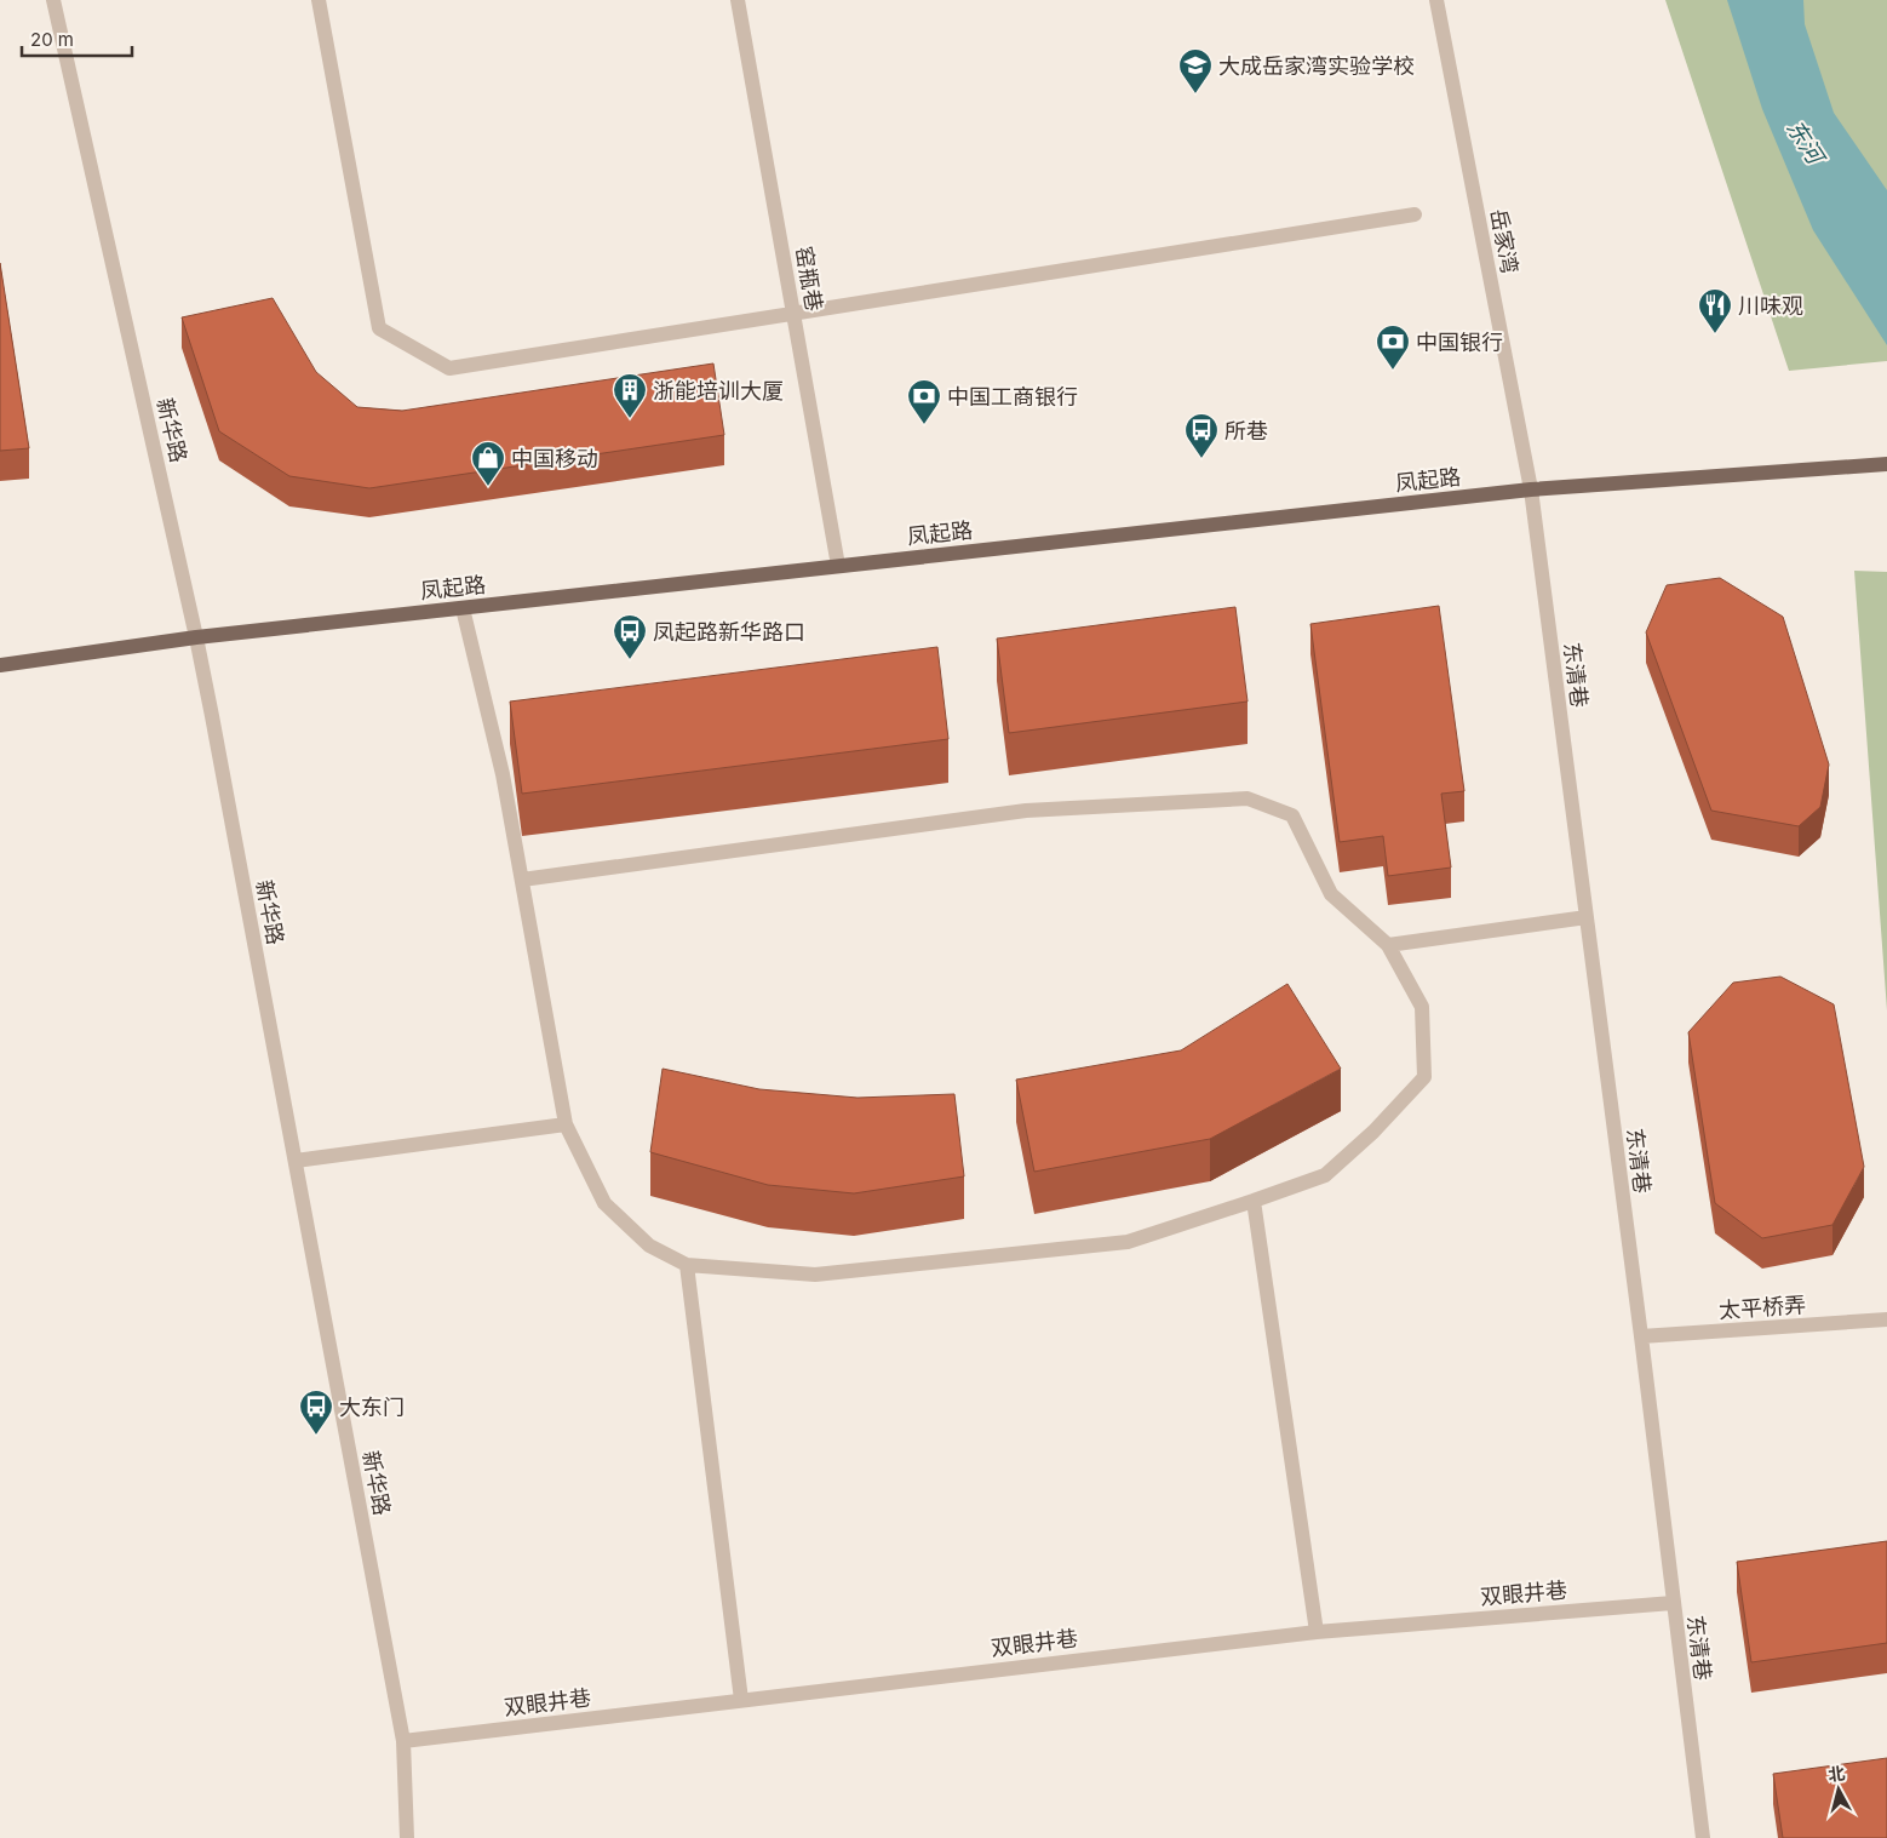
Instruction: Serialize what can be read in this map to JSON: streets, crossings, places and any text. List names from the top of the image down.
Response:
{
  "streets": {
    "main road": ["凤起路"],
    "street": [
      "岳家湾",
      "窑瓶巷",
      "新华路",
      "东清巷",
      "太平桥弄",
      "双眼井巷"
    ]
  },
  "crossings": [
    ["岳家湾", "凤起路"],
    ["岳家湾", "东清巷"],
    ["窑瓶巷", "凤起路"],
    ["新华路", "凤起路"],
    ["新华路", "双眼井巷"],
    ["凤起路", "东清巷"],
    ["东清巷", "太平桥弄"],
    ["东清巷", "双眼井巷"]
  ],
  "water": ["东河"],
  "places": {
    "school or university": ["大成岳家湾实验学校"],
    "restaurant": ["川味观"],
    "bank": ["中国银行", "中国工商银行"],
    "building": ["浙能培训大厦"],
    "bus stop": ["所巷", "凤起路新华路口", "大东门"],
    "shop": ["中国移动"]
  },
  "scale_bar": "20 m",
  "north": "top"
}
